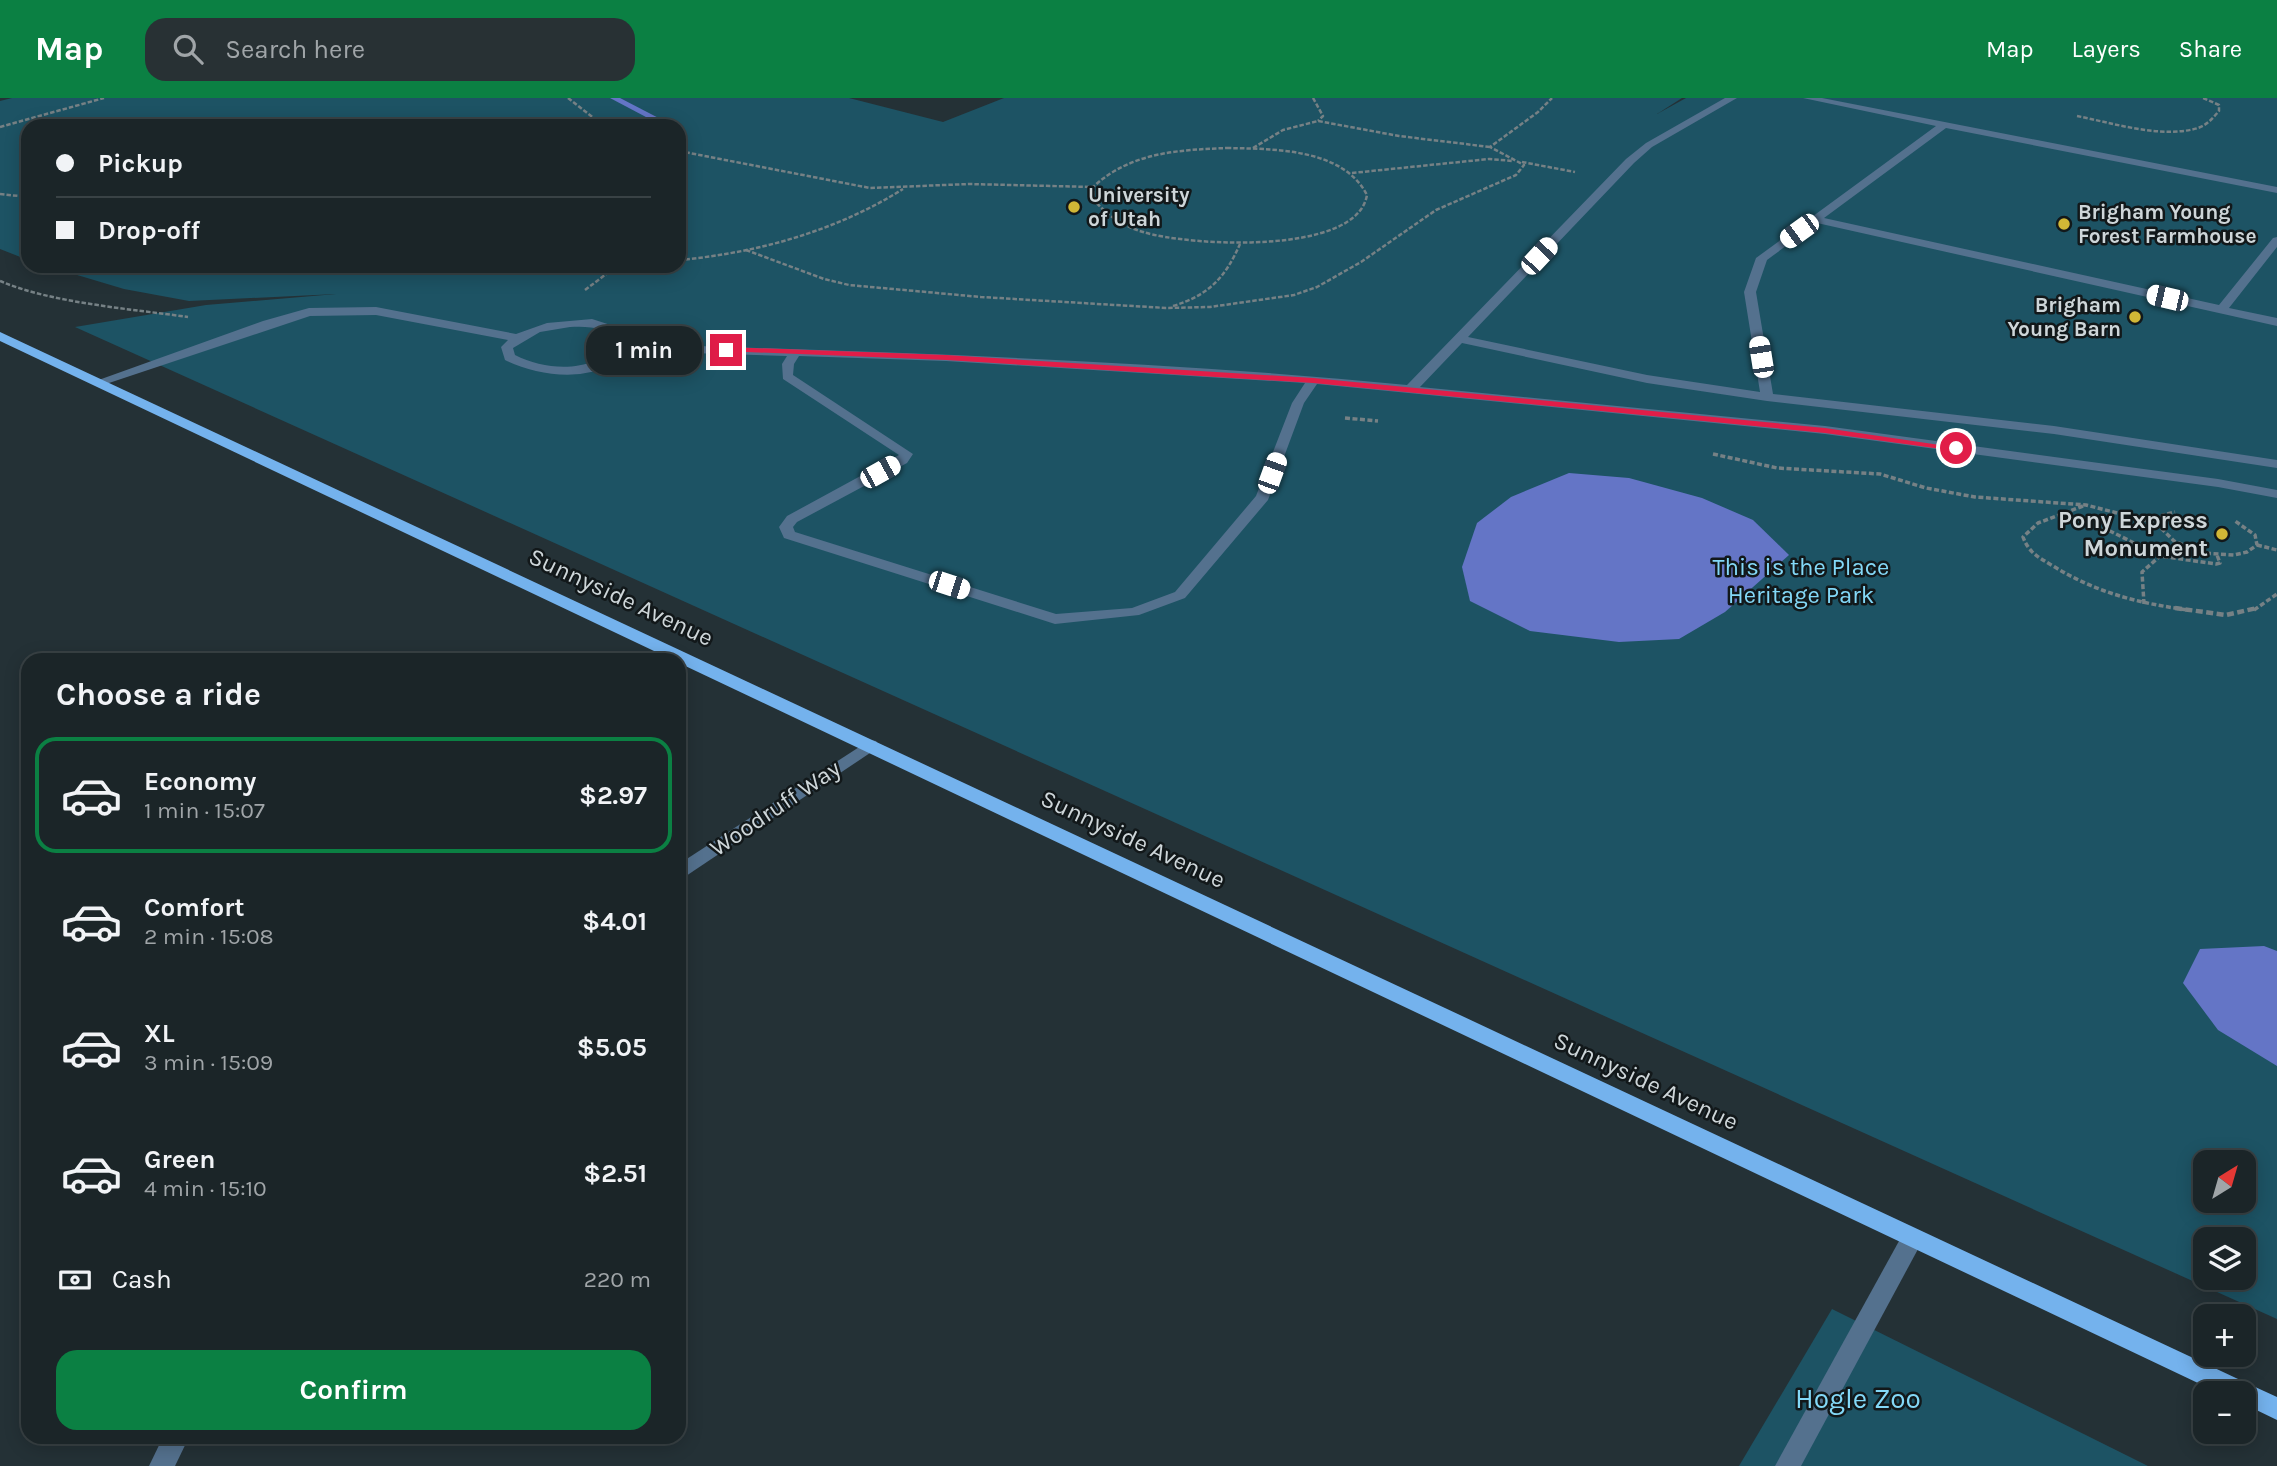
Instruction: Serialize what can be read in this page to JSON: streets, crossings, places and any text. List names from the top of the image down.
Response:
{
  "streets": {
    "main road": ["Sunnyside Avenue"],
    "street": ["Woodruff Way"]
  },
  "crossings": [
    ["Sunnyside Avenue", "Woodruff Way"]
  ],
  "parks": ["This is the Place Heritage Park", "Hogle Zoo"],
  "places": [
    "University of Utah",
    "Brigham Young Forest Farmhouse",
    "Brigham Young Barn",
    "Pony Express Monument"
  ],
  "north": "top right",
  "page": {
    "header": "Map",
    "search": "Search here",
    "nav": ["Map", "Layers", "Share"],
    "banner": ["Pickup", "Drop-off"],
    "bubble": "1 min",
    "heading": "Choose a ride",
    "list": [
      {
        "name": "Economy",
        "note": "1 min · 15:07",
        "value": "$2.97"
      },
      {
        "name": "Comfort",
        "note": "2 min · 15:08",
        "value": "$4.01"
      },
      {
        "name": "XL",
        "note": "3 min · 15:09",
        "value": "$5.05"
      },
      {
        "name": "Green",
        "note": "4 min · 15:10",
        "value": "$2.51"
      }
    ],
    "map_buttons": ["+", "−"],
    "pay": ["Cash", "220 m"],
    "buttons": "Confirm"
  }
}
